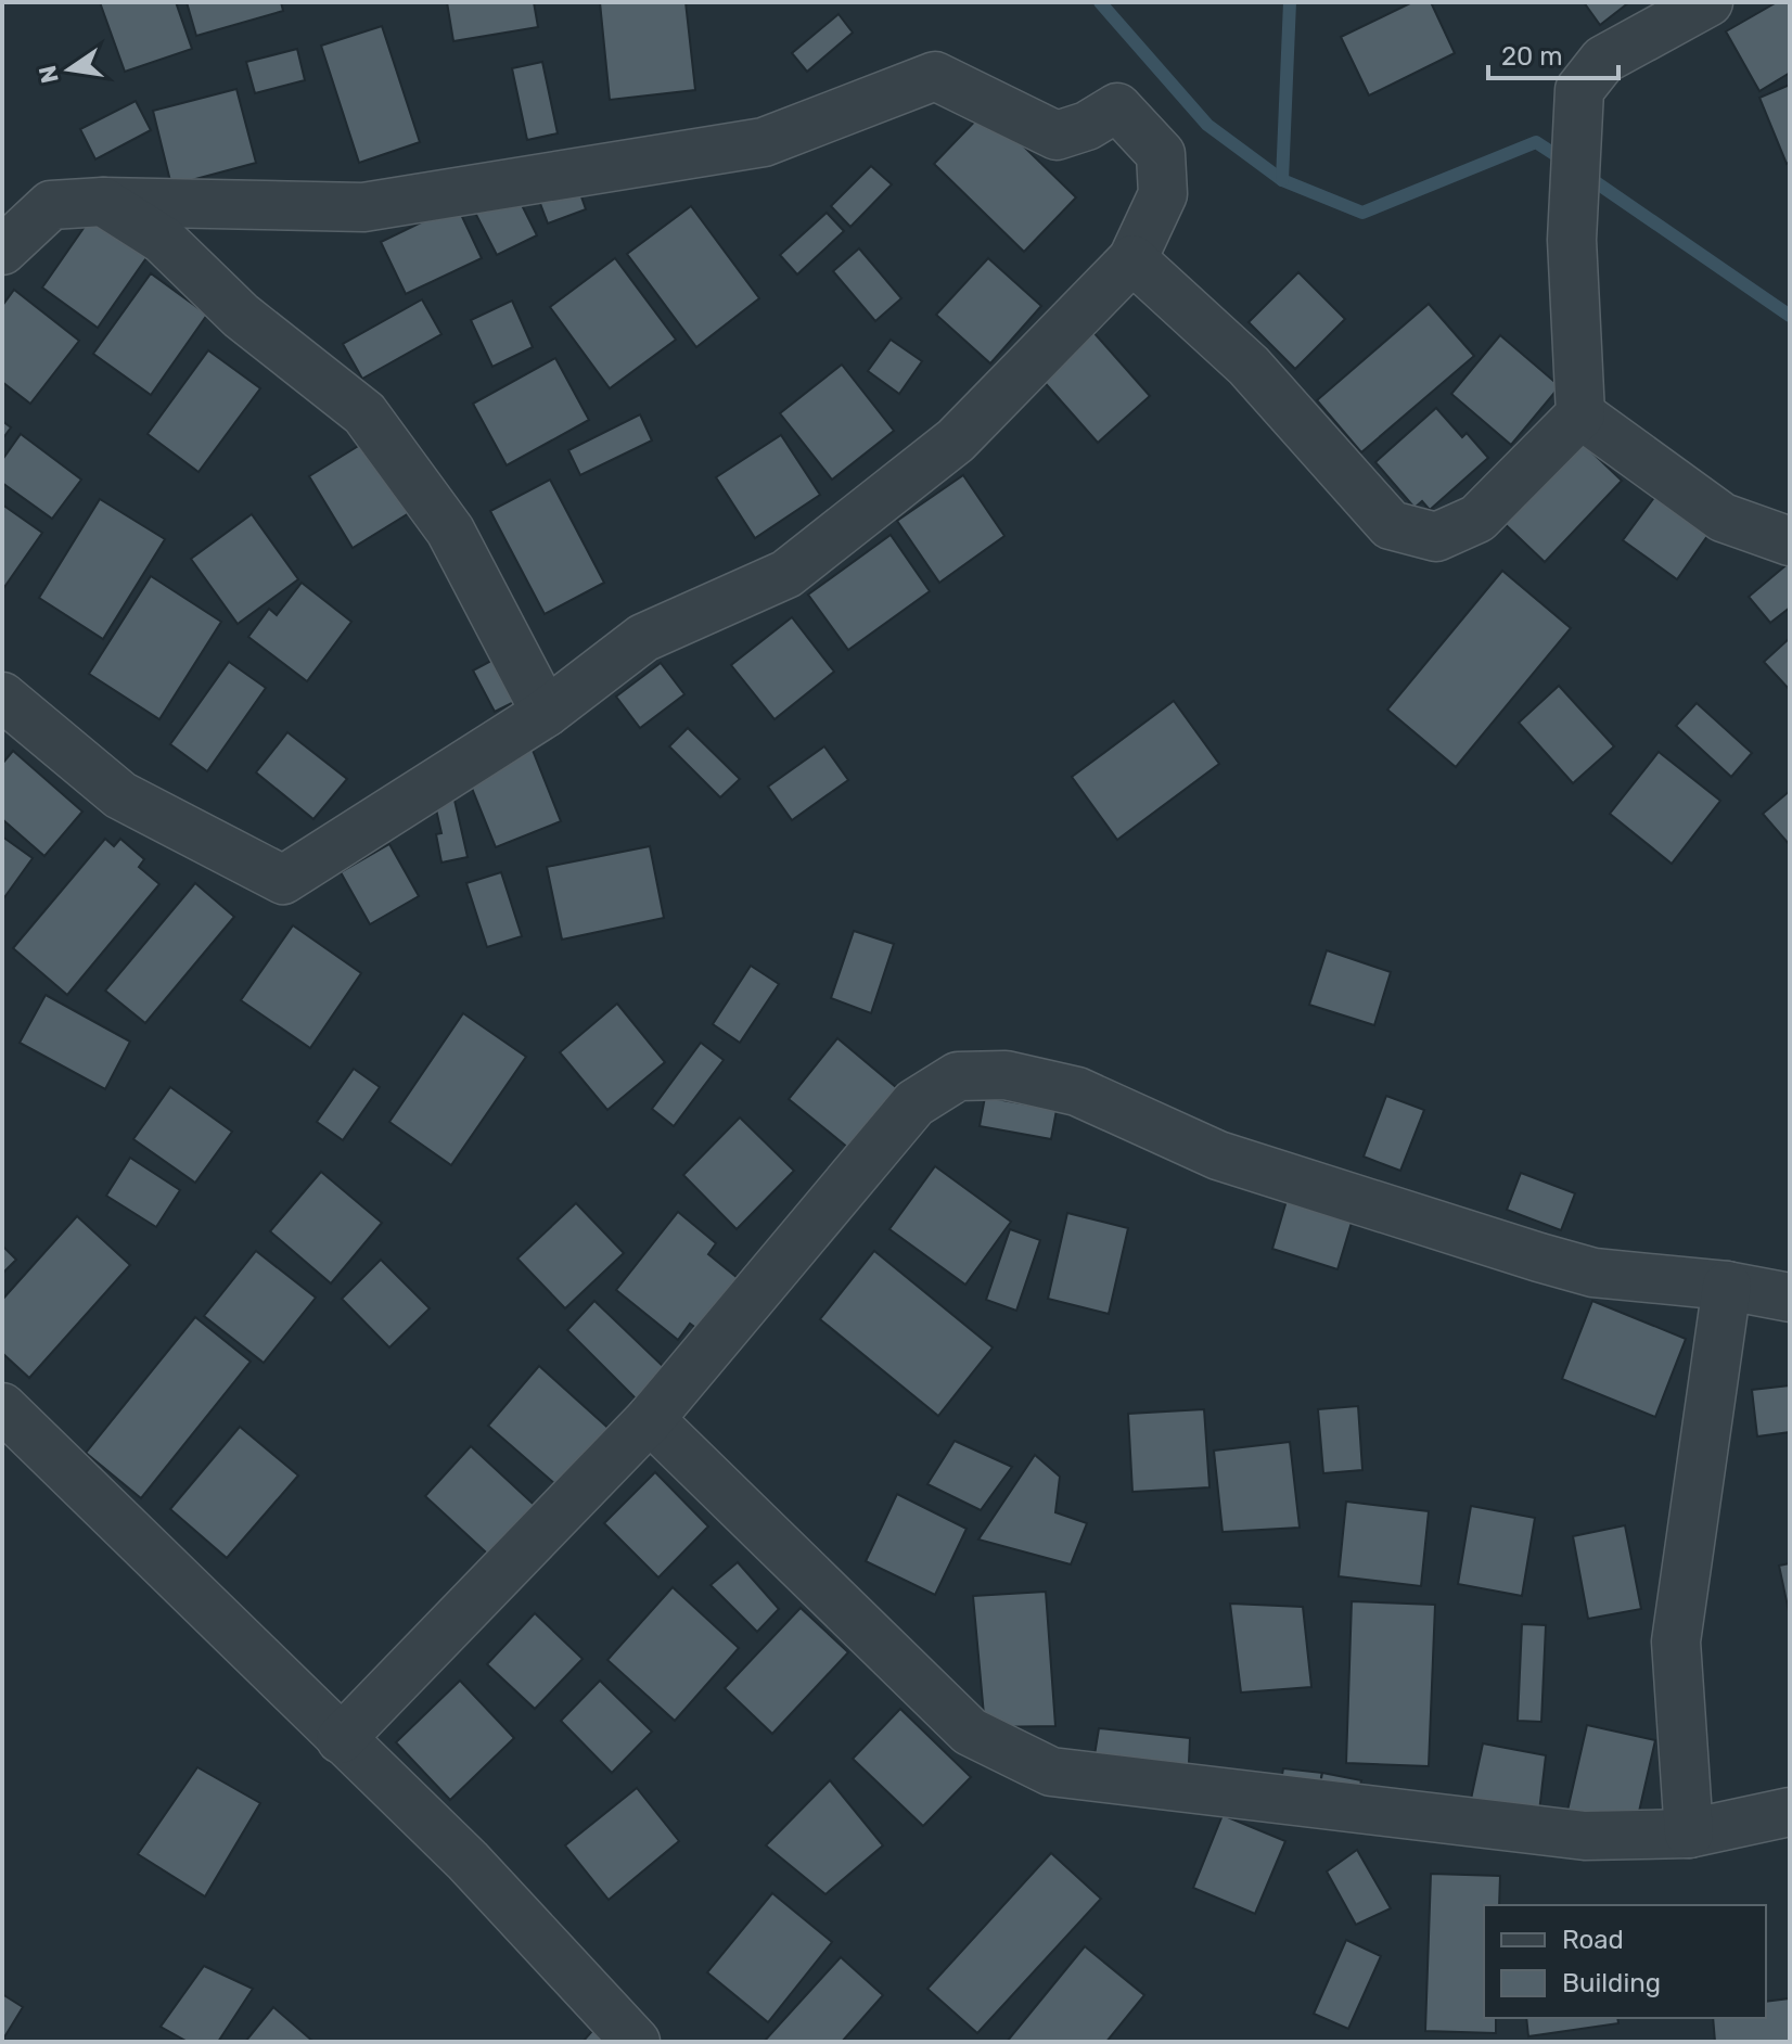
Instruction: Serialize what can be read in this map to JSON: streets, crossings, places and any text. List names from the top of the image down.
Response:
{
  "legend": ["Road", "Building"],
  "scale_bar": "20 m",
  "north": "left"
}
